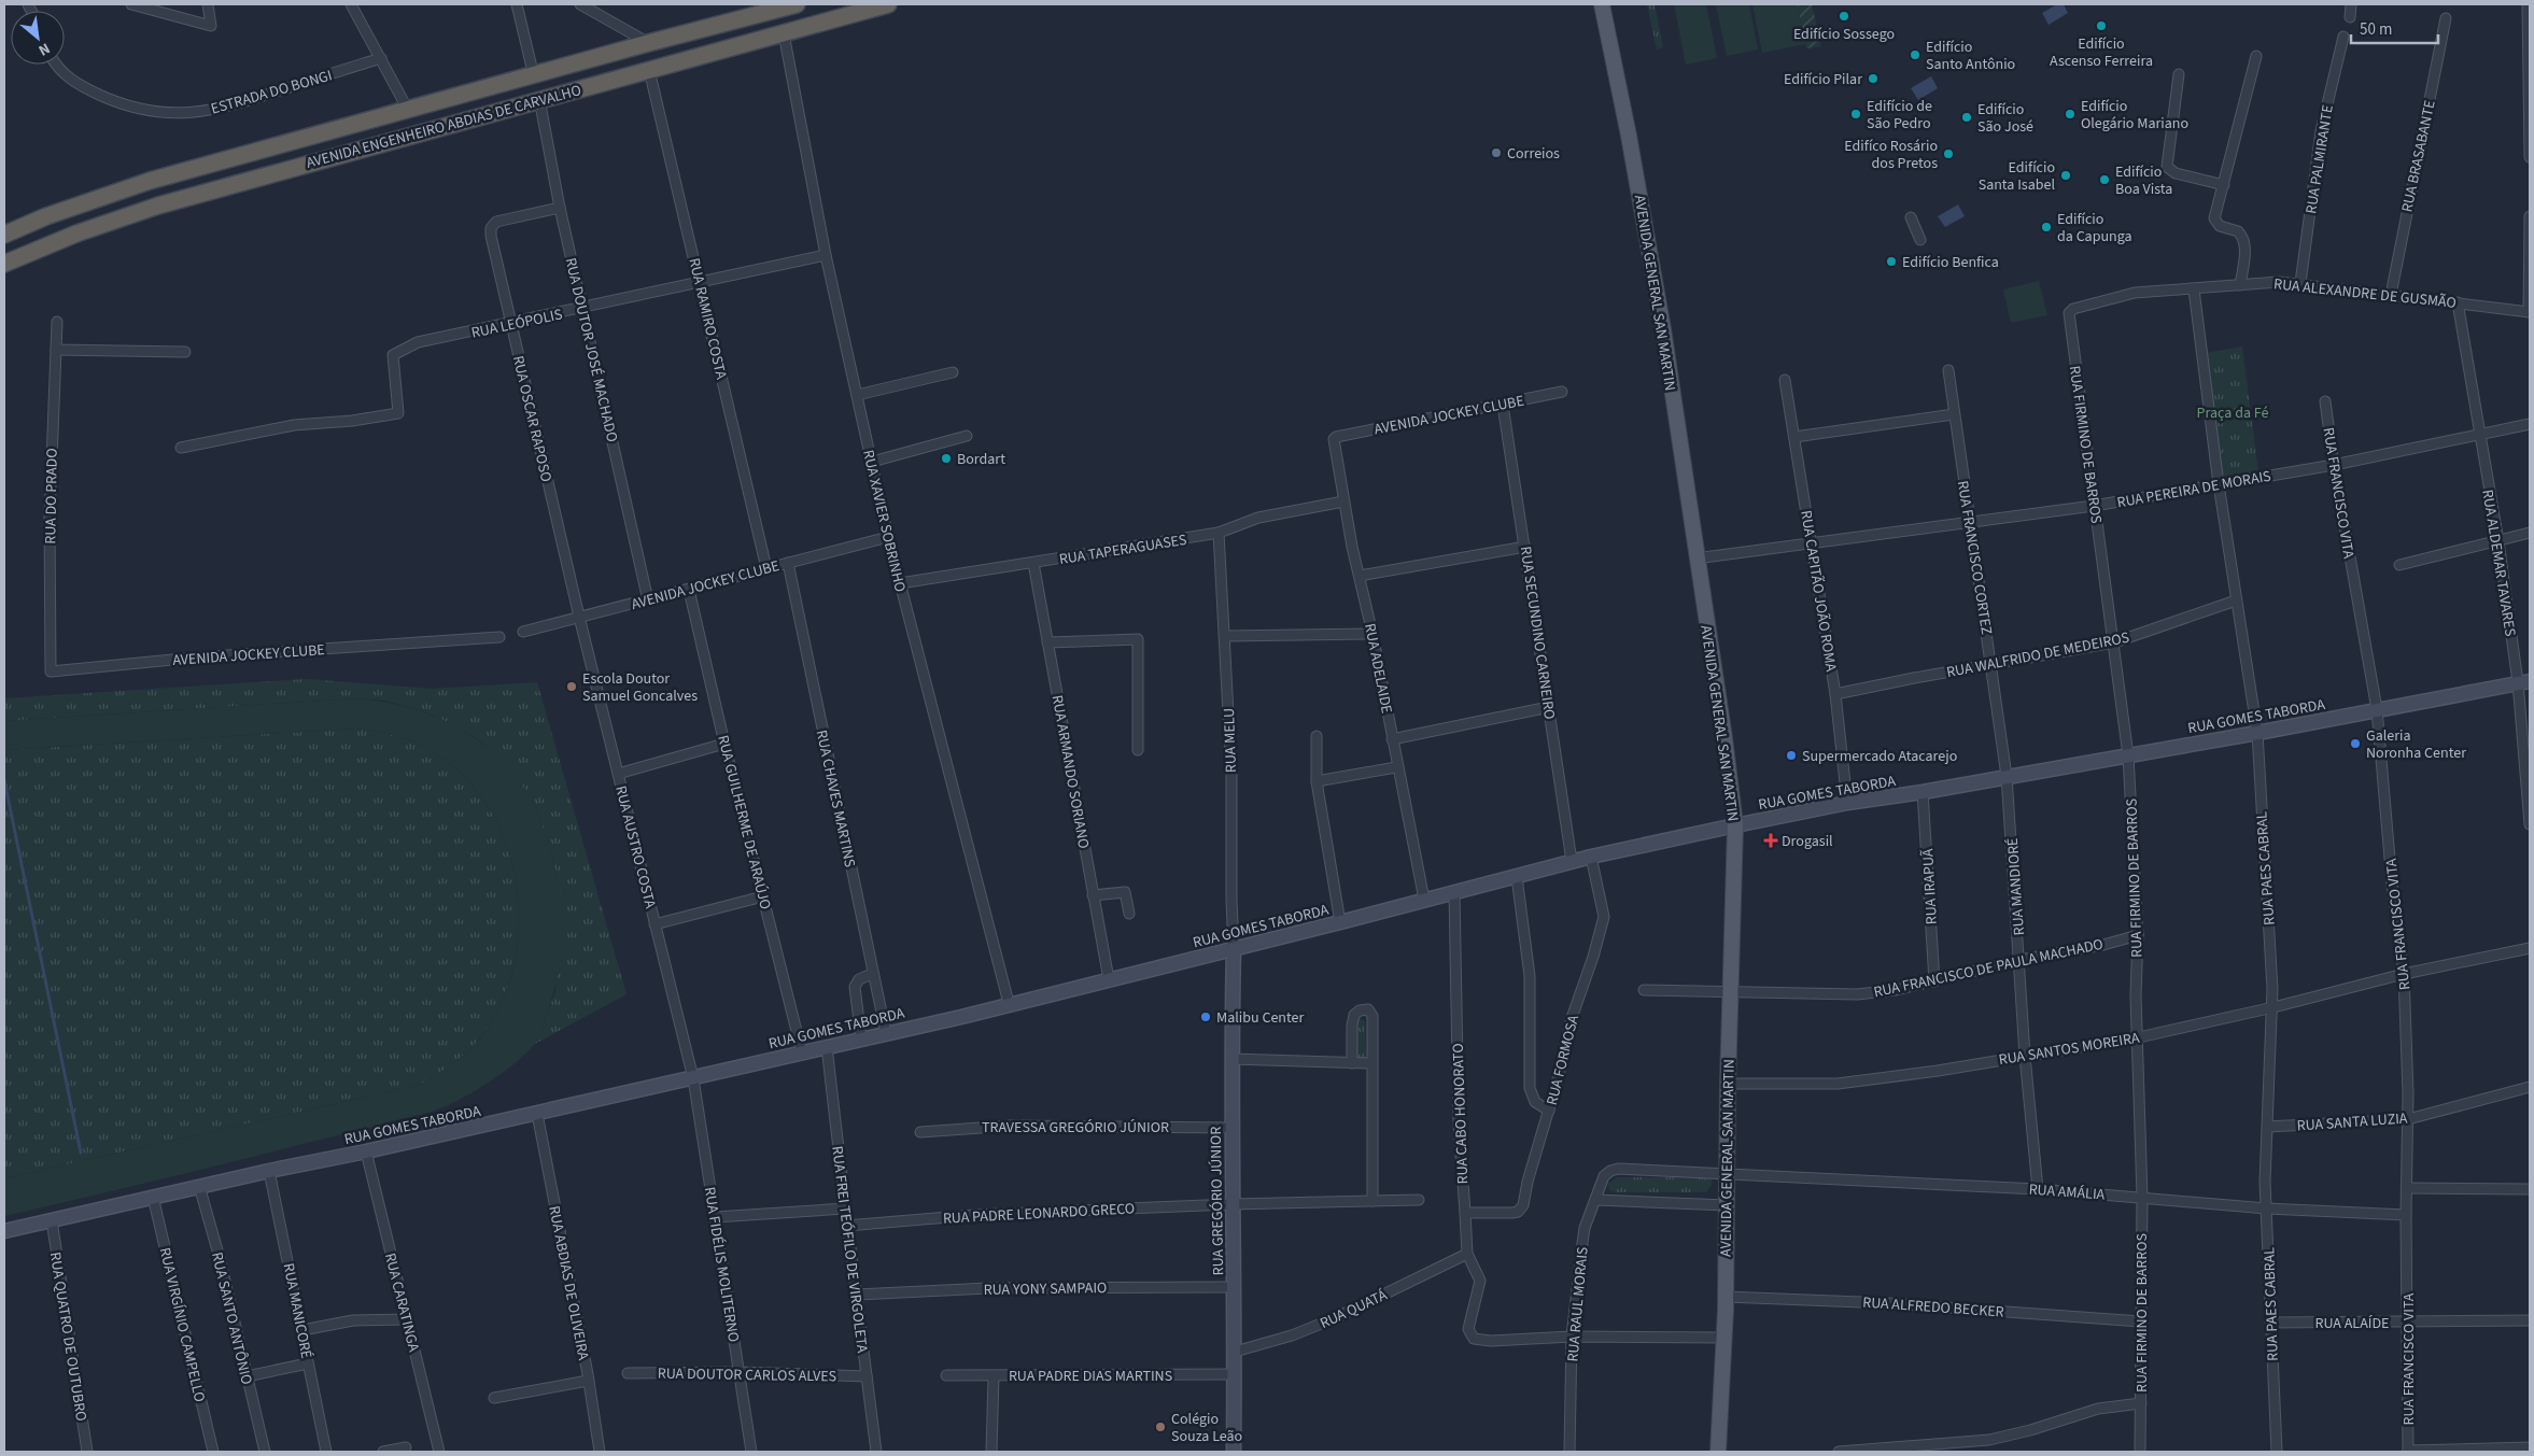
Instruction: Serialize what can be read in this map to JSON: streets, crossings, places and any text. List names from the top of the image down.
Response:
{
  "streets": {
    "highway": ["AVENIDA ENGENHEIRO ABDIAS DE CARVALHO"],
    "main road": ["AVENIDA GENERAL SAN MARTIN", "RUA GOMES TABORDA", "RUA GREGÓRIO JÚNIOR"],
    "street": [
      "ESTRADA DO BONGI",
      "RUA BRASABANTE",
      "RUA PALMIRANTE",
      "RUA ALEXANDRE DE GUSMÃO",
      "RUA RAMIRO COSTA",
      "RUA LEÓPOLIS",
      "RUA DOUTOR JOSÉ MACHADO",
      "AVENIDA JOCKEY CLUBE",
      "RUA OSCAR RAPOSO",
      "RUA FIRMINO DE BARROS",
      "RUA PEREIRA DE MORAIS",
      "RUA FRANCISCO VITA",
      "RUA DO PRADO",
      "RUA XAVIER SOBRINHO",
      "RUA TAPERAGUASES",
      "RUA FRANCISCO CORTEZ",
      "RUA ALDEMAR TAVARES",
      "RUA CAPITÃO JOÃO ROMA",
      "RUA SECUNDINO CARNEIRO",
      "RUA WALFRIDO DE MEDEIROS",
      "RUA ADELAIDE",
      "RUA MELU",
      "RUA ARMANDO SORIANO",
      "RUA CHAVES MARTINS",
      "RUA GUILHERME DE ARAÚJO",
      "RUA AUSTRO COSTA",
      "RUA PAES CABRAL",
      "RUA IRAPUÃ",
      "RUA MANDIORÉ",
      "RUA FRANCISCO DE PAULA MACHADO",
      "RUA SANTOS MOREIRA",
      "RUA FORMOSA",
      "RUA CABO HONORATO",
      "RUA SANTA LUZIA",
      "TRAVESSA GREGÓRIO JÚNIOR",
      "RUA AMÁLIA",
      "RUA PADRE LEONARDO GRECO",
      "RUA FREI TEÓFILO DE VIRGOLETA",
      "RUA FIDÉLIS MOLITERNO",
      "RUA ABDIAS DE OLIVEIRA",
      "RUA YONY SAMPAIO",
      "RUA CARATINGA",
      "RUA RAUL MORAIS",
      "RUA ALFREDO BECKER",
      "RUA QUATÁ",
      "RUA MANICORÉ",
      "RUA SANTO ANTÔNIO",
      "RUA ALAÍDE",
      "RUA VIRGÍNIO CAMPELLO",
      "RUA QUATRO DE OUTUBRO",
      "RUA DOUTOR CARLOS ALVES",
      "RUA PADRE DIAS MARTINS"
    ]
  },
  "crossings": [
    ["AVENIDA ENGENHEIRO ABDIAS DE CARVALHO", "RUA RAMIRO COSTA"],
    ["AVENIDA ENGENHEIRO ABDIAS DE CARVALHO", "RUA DOUTOR JOSÉ MACHADO"],
    ["AVENIDA ENGENHEIRO ABDIAS DE CARVALHO", "RUA XAVIER SOBRINHO"],
    ["RUA BRASABANTE", "RUA ALEXANDRE DE GUSMÃO"],
    ["RUA PALMIRANTE", "RUA ALEXANDRE DE GUSMÃO"],
    ["AVENIDA GENERAL SAN MARTIN", "RUA PEREIRA DE MORAIS"],
    ["AVENIDA GENERAL SAN MARTIN", "RUA GOMES TABORDA"],
    ["AVENIDA GENERAL SAN MARTIN", "RUA FRANCISCO DE PAULA MACHADO"],
    ["AVENIDA GENERAL SAN MARTIN", "RUA SANTOS MOREIRA"],
    ["AVENIDA GENERAL SAN MARTIN", "RUA AMÁLIA"],
    ["AVENIDA GENERAL SAN MARTIN", "RUA ALFREDO BECKER"],
    ["RUA ALEXANDRE DE GUSMÃO", "RUA FIRMINO DE BARROS"],
    ["RUA ALEXANDRE DE GUSMÃO", "RUA ALDEMAR TAVARES"],
    ["RUA ALEXANDRE DE GUSMÃO", "RUA PAES CABRAL"],
    ["RUA RAMIRO COSTA", "RUA LEÓPOLIS"],
    ["RUA RAMIRO COSTA", "AVENIDA JOCKEY CLUBE"],
    ["RUA LEÓPOLIS", "RUA DOUTOR JOSÉ MACHADO"],
    ["RUA LEÓPOLIS", "RUA OSCAR RAPOSO"],
    ["RUA LEÓPOLIS", "RUA XAVIER SOBRINHO"],
    ["RUA DOUTOR JOSÉ MACHADO", "AVENIDA JOCKEY CLUBE"],
    ["RUA DOUTOR JOSÉ MACHADO", "RUA OSCAR RAPOSO"],
    ["AVENIDA JOCKEY CLUBE", "RUA OSCAR RAPOSO"],
    ["AVENIDA JOCKEY CLUBE", "RUA DO PRADO"],
    ["AVENIDA JOCKEY CLUBE", "RUA XAVIER SOBRINHO"],
    ["AVENIDA JOCKEY CLUBE", "RUA SECUNDINO CARNEIRO"],
    ["AVENIDA JOCKEY CLUBE", "RUA ADELAIDE"],
    ["AVENIDA JOCKEY CLUBE", "RUA CHAVES MARTINS"],
    ["AVENIDA JOCKEY CLUBE", "RUA GUILHERME DE ARAÚJO"],
    ["AVENIDA JOCKEY CLUBE", "RUA AUSTRO COSTA"],
    ["RUA OSCAR RAPOSO", "RUA AUSTRO COSTA"],
    ["RUA FIRMINO DE BARROS", "RUA PEREIRA DE MORAIS"],
    ["RUA FIRMINO DE BARROS", "RUA WALFRIDO DE MEDEIROS"],
    ["RUA FIRMINO DE BARROS", "RUA GOMES TABORDA"],
    ["RUA FIRMINO DE BARROS", "RUA FRANCISCO DE PAULA MACHADO"],
    ["RUA FIRMINO DE BARROS", "RUA SANTOS MOREIRA"],
    ["RUA FIRMINO DE BARROS", "RUA AMÁLIA"],
    ["RUA FIRMINO DE BARROS", "RUA ALFREDO BECKER"],
    ["RUA PEREIRA DE MORAIS", "RUA FRANCISCO VITA"],
    ["RUA PEREIRA DE MORAIS", "RUA FRANCISCO CORTEZ"],
    ["RUA PEREIRA DE MORAIS", "RUA ALDEMAR TAVARES"],
    ["RUA PEREIRA DE MORAIS", "RUA CAPITÃO JOÃO ROMA"],
    ["RUA PEREIRA DE MORAIS", "RUA PAES CABRAL"],
    ["RUA FRANCISCO VITA", "RUA GOMES TABORDA"],
    ["RUA FRANCISCO VITA", "RUA SANTOS MOREIRA"],
    ["RUA FRANCISCO VITA", "RUA SANTA LUZIA"],
    ["RUA FRANCISCO VITA", "RUA AMÁLIA"],
    ["RUA FRANCISCO VITA", "RUA ALAÍDE"],
    ["RUA XAVIER SOBRINHO", "RUA TAPERAGUASES"],
    ["RUA XAVIER SOBRINHO", "RUA GOMES TABORDA"],
    ["RUA TAPERAGUASES", "RUA ADELAIDE"],
    ["RUA TAPERAGUASES", "RUA MELU"],
    ["RUA TAPERAGUASES", "RUA ARMANDO SORIANO"],
    ["RUA FRANCISCO CORTEZ", "RUA WALFRIDO DE MEDEIROS"],
    ["RUA FRANCISCO CORTEZ", "RUA GOMES TABORDA"],
    ["RUA FRANCISCO CORTEZ", "RUA MANDIORÉ"],
    ["RUA ALDEMAR TAVARES", "RUA GOMES TABORDA"],
    ["RUA CAPITÃO JOÃO ROMA", "RUA WALFRIDO DE MEDEIROS"],
    ["RUA CAPITÃO JOÃO ROMA", "RUA GOMES TABORDA"],
    ["RUA SECUNDINO CARNEIRO", "RUA GOMES TABORDA"],
    ["RUA WALFRIDO DE MEDEIROS", "RUA PAES CABRAL"],
    ["RUA ADELAIDE", "RUA GOMES TABORDA"],
    ["RUA GOMES TABORDA", "RUA MELU"],
    ["RUA GOMES TABORDA", "RUA ARMANDO SORIANO"],
    ["RUA GOMES TABORDA", "RUA CHAVES MARTINS"],
    ["RUA GOMES TABORDA", "RUA GUILHERME DE ARAÚJO"],
    ["RUA GOMES TABORDA", "RUA AUSTRO COSTA"],
    ["RUA GOMES TABORDA", "RUA PAES CABRAL"],
    ["RUA GOMES TABORDA", "RUA IRAPUÃ"],
    ["RUA GOMES TABORDA", "RUA MANDIORÉ"],
    ["RUA GOMES TABORDA", "RUA FORMOSA"],
    ["RUA GOMES TABORDA", "RUA CABO HONORATO"],
    ["RUA GOMES TABORDA", "RUA GREGÓRIO JÚNIOR"],
    ["RUA GOMES TABORDA", "RUA FREI TEÓFILO DE VIRGOLETA"],
    ["RUA GOMES TABORDA", "RUA FIDÉLIS MOLITERNO"],
    ["RUA GOMES TABORDA", "RUA ABDIAS DE OLIVEIRA"],
    ["RUA GOMES TABORDA", "RUA CARATINGA"],
    ["RUA GOMES TABORDA", "RUA MANICORÉ"],
    ["RUA GOMES TABORDA", "RUA SANTO ANTÔNIO"],
    ["RUA GOMES TABORDA", "RUA VIRGÍNIO CAMPELLO"],
    ["RUA GOMES TABORDA", "RUA QUATRO DE OUTUBRO"],
    ["RUA MELU", "RUA GREGÓRIO JÚNIOR"],
    ["RUA AUSTRO COSTA", "RUA FIDÉLIS MOLITERNO"],
    ["RUA PAES CABRAL", "RUA SANTOS MOREIRA"],
    ["RUA PAES CABRAL", "RUA SANTA LUZIA"],
    ["RUA PAES CABRAL", "RUA AMÁLIA"],
    ["RUA PAES CABRAL", "RUA ALAÍDE"],
    ["RUA IRAPUÃ", "RUA FRANCISCO DE PAULA MACHADO"],
    ["RUA MANDIORÉ", "RUA FRANCISCO DE PAULA MACHADO"],
    ["RUA MANDIORÉ", "RUA SANTOS MOREIRA"],
    ["RUA MANDIORÉ", "RUA AMÁLIA"],
    ["RUA FORMOSA", "RUA CABO HONORATO"],
    ["RUA CABO HONORATO", "RUA RAUL MORAIS"],
    ["RUA CABO HONORATO", "RUA QUATÁ"],
    ["TRAVESSA GREGÓRIO JÚNIOR", "RUA GREGÓRIO JÚNIOR"],
    ["RUA AMÁLIA", "RUA RAUL MORAIS"],
    ["RUA GREGÓRIO JÚNIOR", "RUA PADRE LEONARDO GRECO"],
    ["RUA GREGÓRIO JÚNIOR", "RUA YONY SAMPAIO"],
    ["RUA GREGÓRIO JÚNIOR", "RUA QUATÁ"],
    ["RUA GREGÓRIO JÚNIOR", "RUA PADRE DIAS MARTINS"],
    ["RUA PADRE LEONARDO GRECO", "RUA FREI TEÓFILO DE VIRGOLETA"],
    ["RUA FREI TEÓFILO DE VIRGOLETA", "RUA YONY SAMPAIO"],
    ["RUA FREI TEÓFILO DE VIRGOLETA", "RUA DOUTOR CARLOS ALVES"],
    ["RUA FIDÉLIS MOLITERNO", "RUA DOUTOR CARLOS ALVES"]
  ],
  "parks": ["Praça da Fé"],
  "places": {
    "other": [
      "Edifício Sossego",
      "Edifício Ascenso Ferreira",
      "Edifício Santo Antônio",
      "Edifício Pilar",
      "Edifício de São Pedro",
      "Edifício Olegário Mariano",
      "Edifício São José",
      "Correios",
      "Edifíco Rosário dos Pretos",
      "Edifício Santa Isabel",
      "Edifício Boa Vista",
      "Edifício da Capunga",
      "Edifício Benfica",
      "Bordart",
      "Escola Doutor Samuel Goncalves",
      "Galeria Noronha Center",
      "Supermercado Atacarejo",
      "Malibu Center",
      "Colégio Souza Leão"
    ],
    "health": ["Drogasil"]
  },
  "scale_bar": "50 m",
  "north": "bottom right"
}
